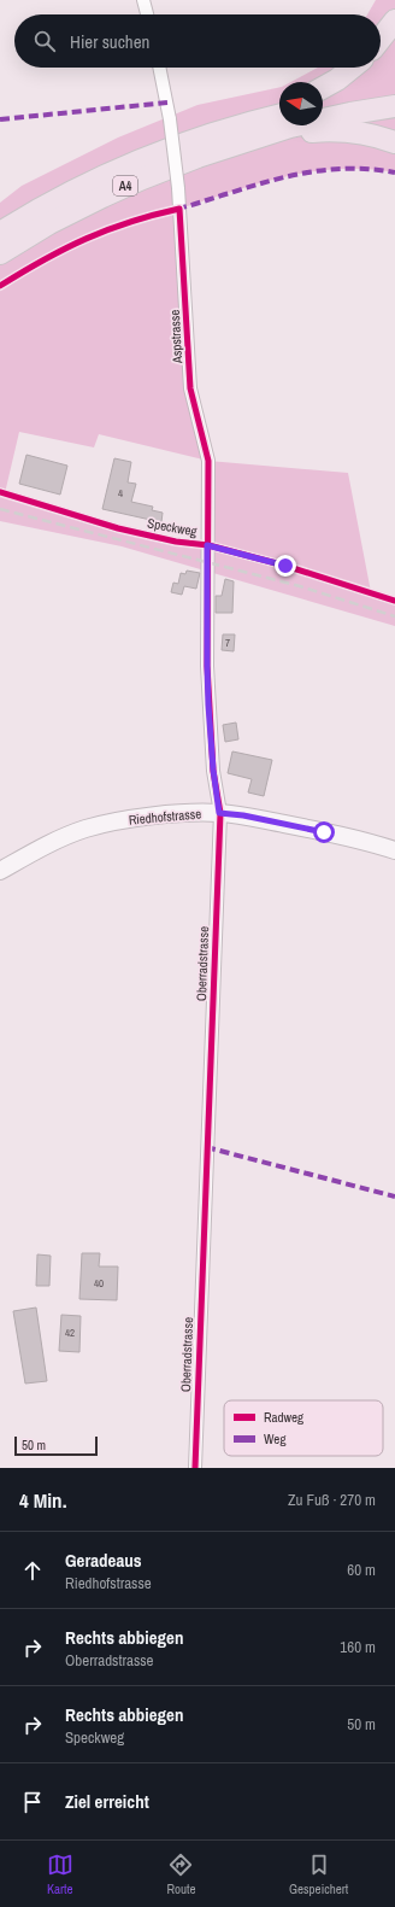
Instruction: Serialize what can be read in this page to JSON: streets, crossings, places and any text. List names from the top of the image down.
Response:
{
  "streets": {
    "highway": ["A4"],
    "street": ["Aspstrasse", "Riedhofstrasse", "Oberradstrasse"],
    "lane": ["Speckweg"]
  },
  "crossings": [
    ["Aspstrasse", "Oberradstrasse"],
    ["Speckweg", "Oberradstrasse"],
    ["Riedhofstrasse", "Oberradstrasse"]
  ],
  "house_numbers": [
    "4",
    "7",
    "40",
    "42"
  ],
  "legend": ["Radweg", "Weg"],
  "scale_bar": "50 m",
  "north": "left",
  "page": {
    "search": "Hier suchen",
    "scale": "50 m",
    "heading": ["4 Min.", "Zu Fuß · 270 m"],
    "list": [
      ["Geradeaus", "Riedhofstrasse", "60 m"],
      ["Rechts abbiegen", "Oberradstrasse", "160 m"],
      ["Rechts abbiegen", "Speckweg", "50 m"],
      "Ziel erreicht"
    ],
    "nav": ["Karte", "Route", "Gespeichert"]
  }
}
